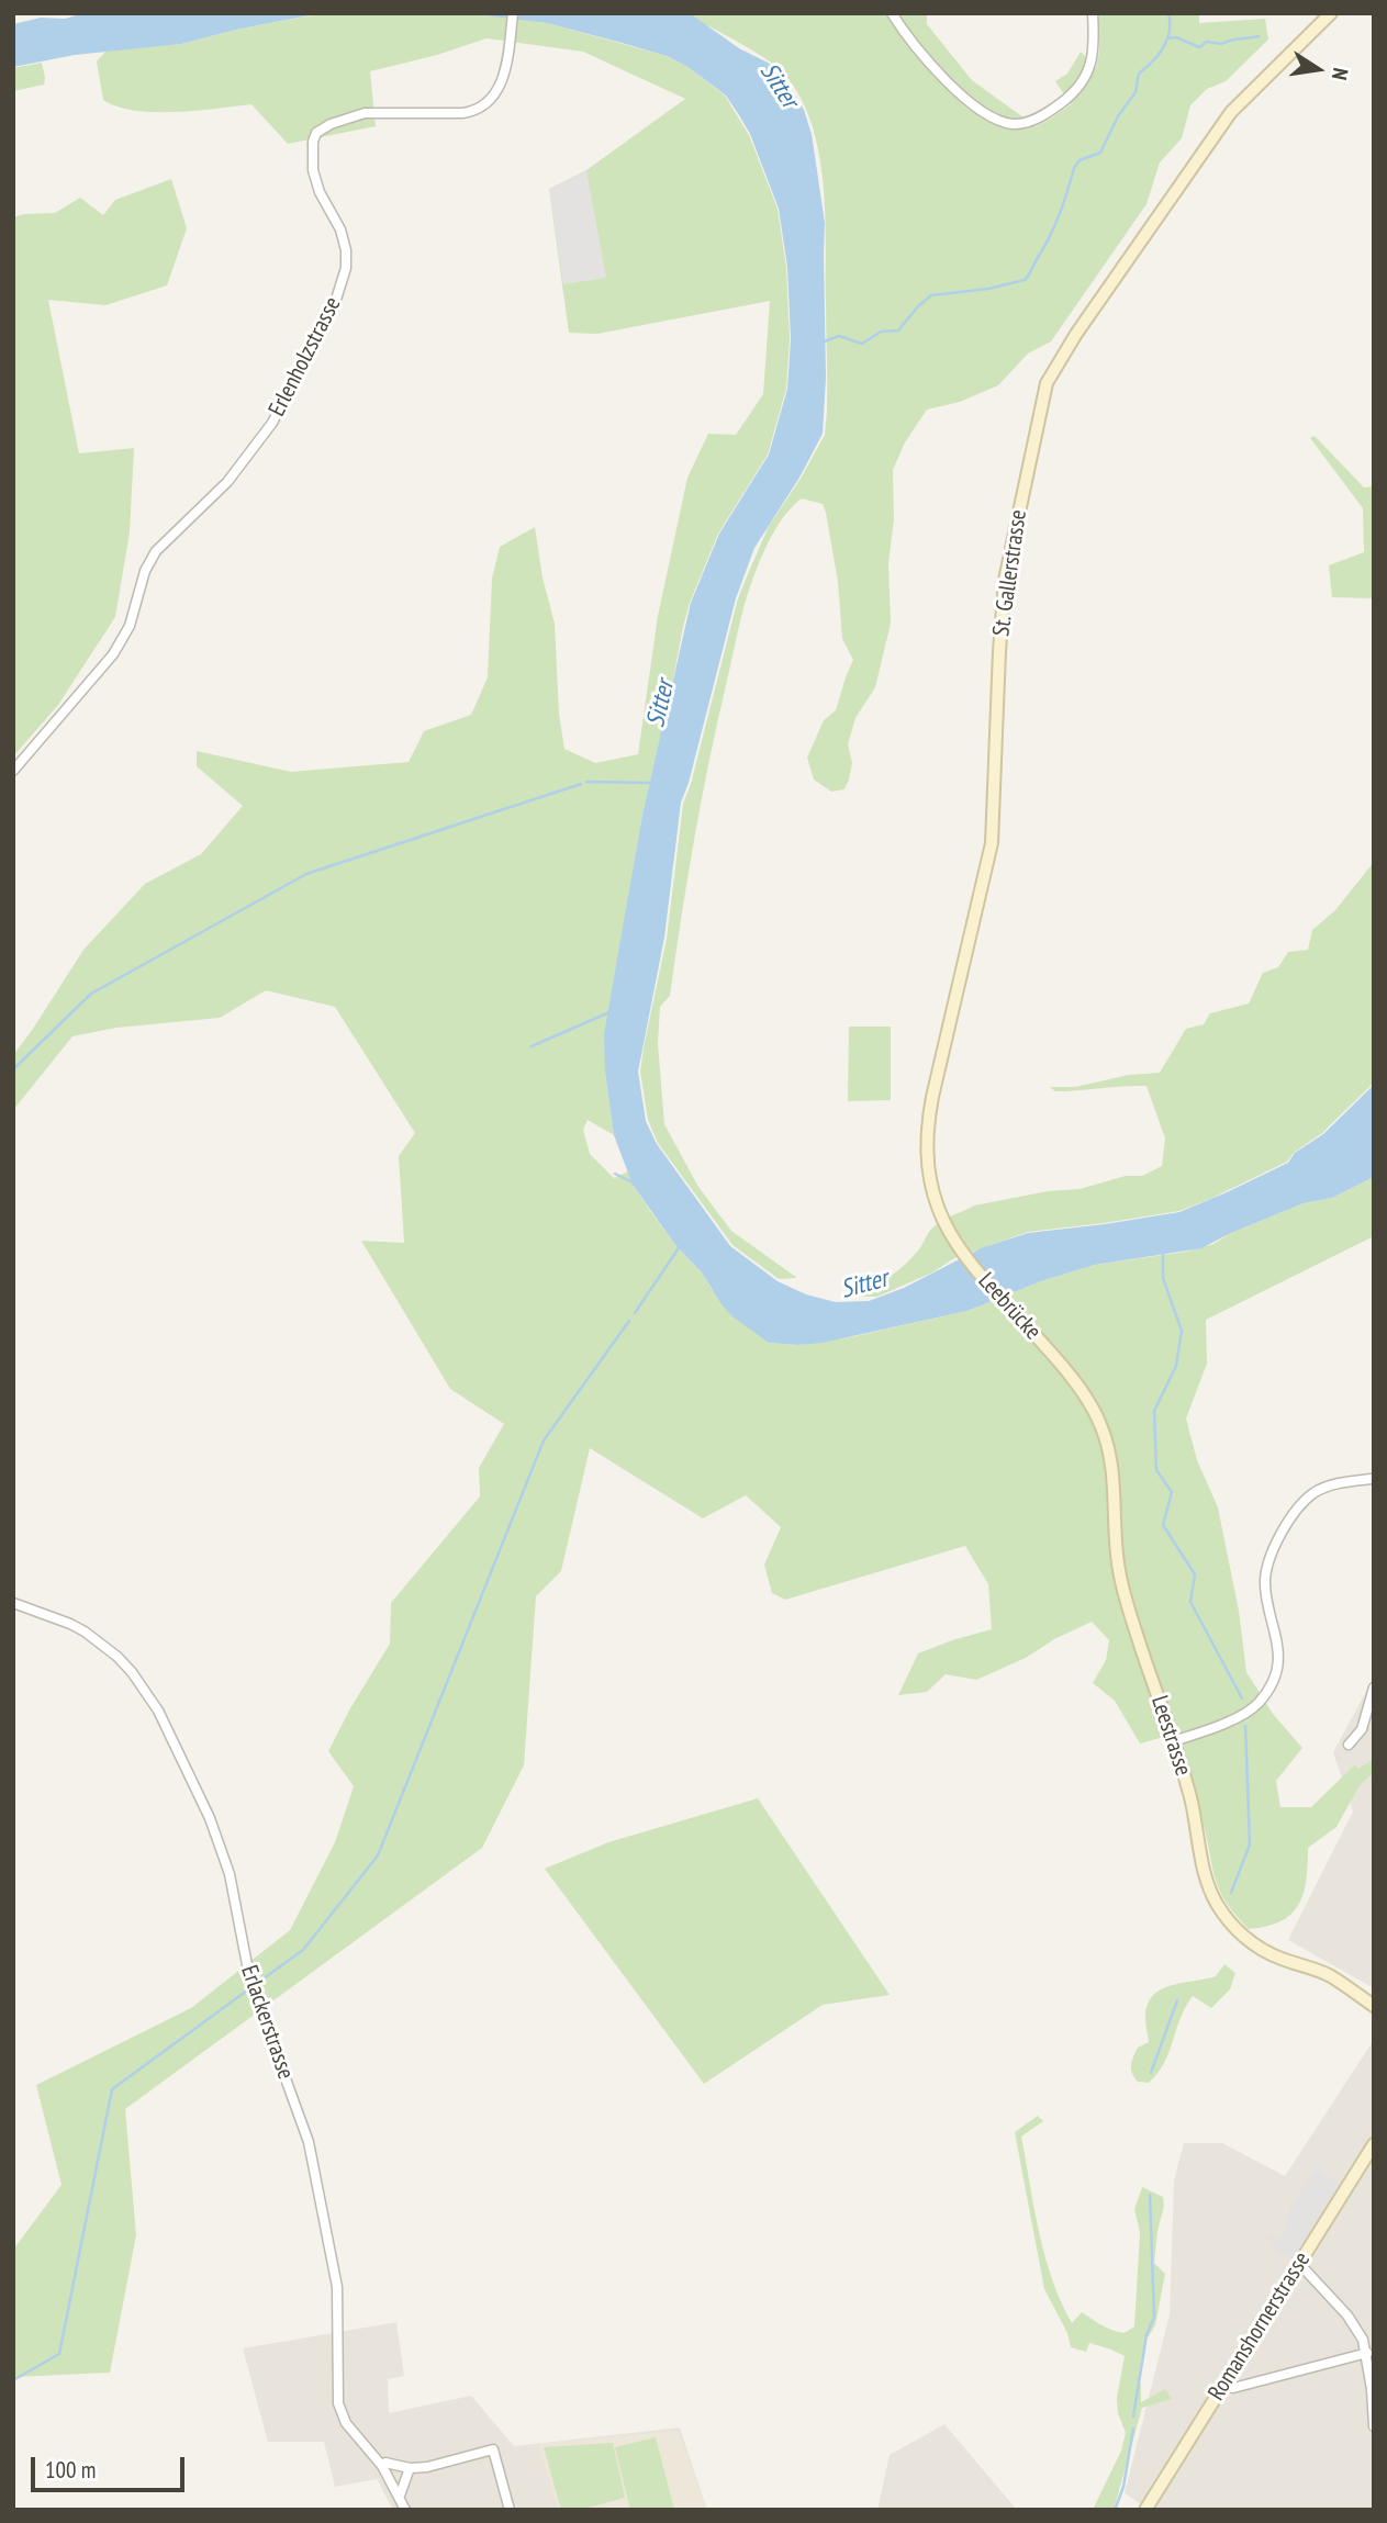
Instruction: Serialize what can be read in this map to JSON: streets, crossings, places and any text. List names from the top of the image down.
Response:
{
  "streets": {
    "street": [
      "Erlenholzstrasse",
      "St. Gallerstrasse",
      "Leebrücke",
      "Leestrasse",
      "Erlackerstrasse",
      "Romanshornerstrasse"
    ]
  },
  "crossings": [
    ["St. Gallerstrasse", "Leebrücke"],
    ["Leebrücke", "Leestrasse"]
  ],
  "water": ["Sitter"],
  "scale_bar": "100 m",
  "north": "right"
}
